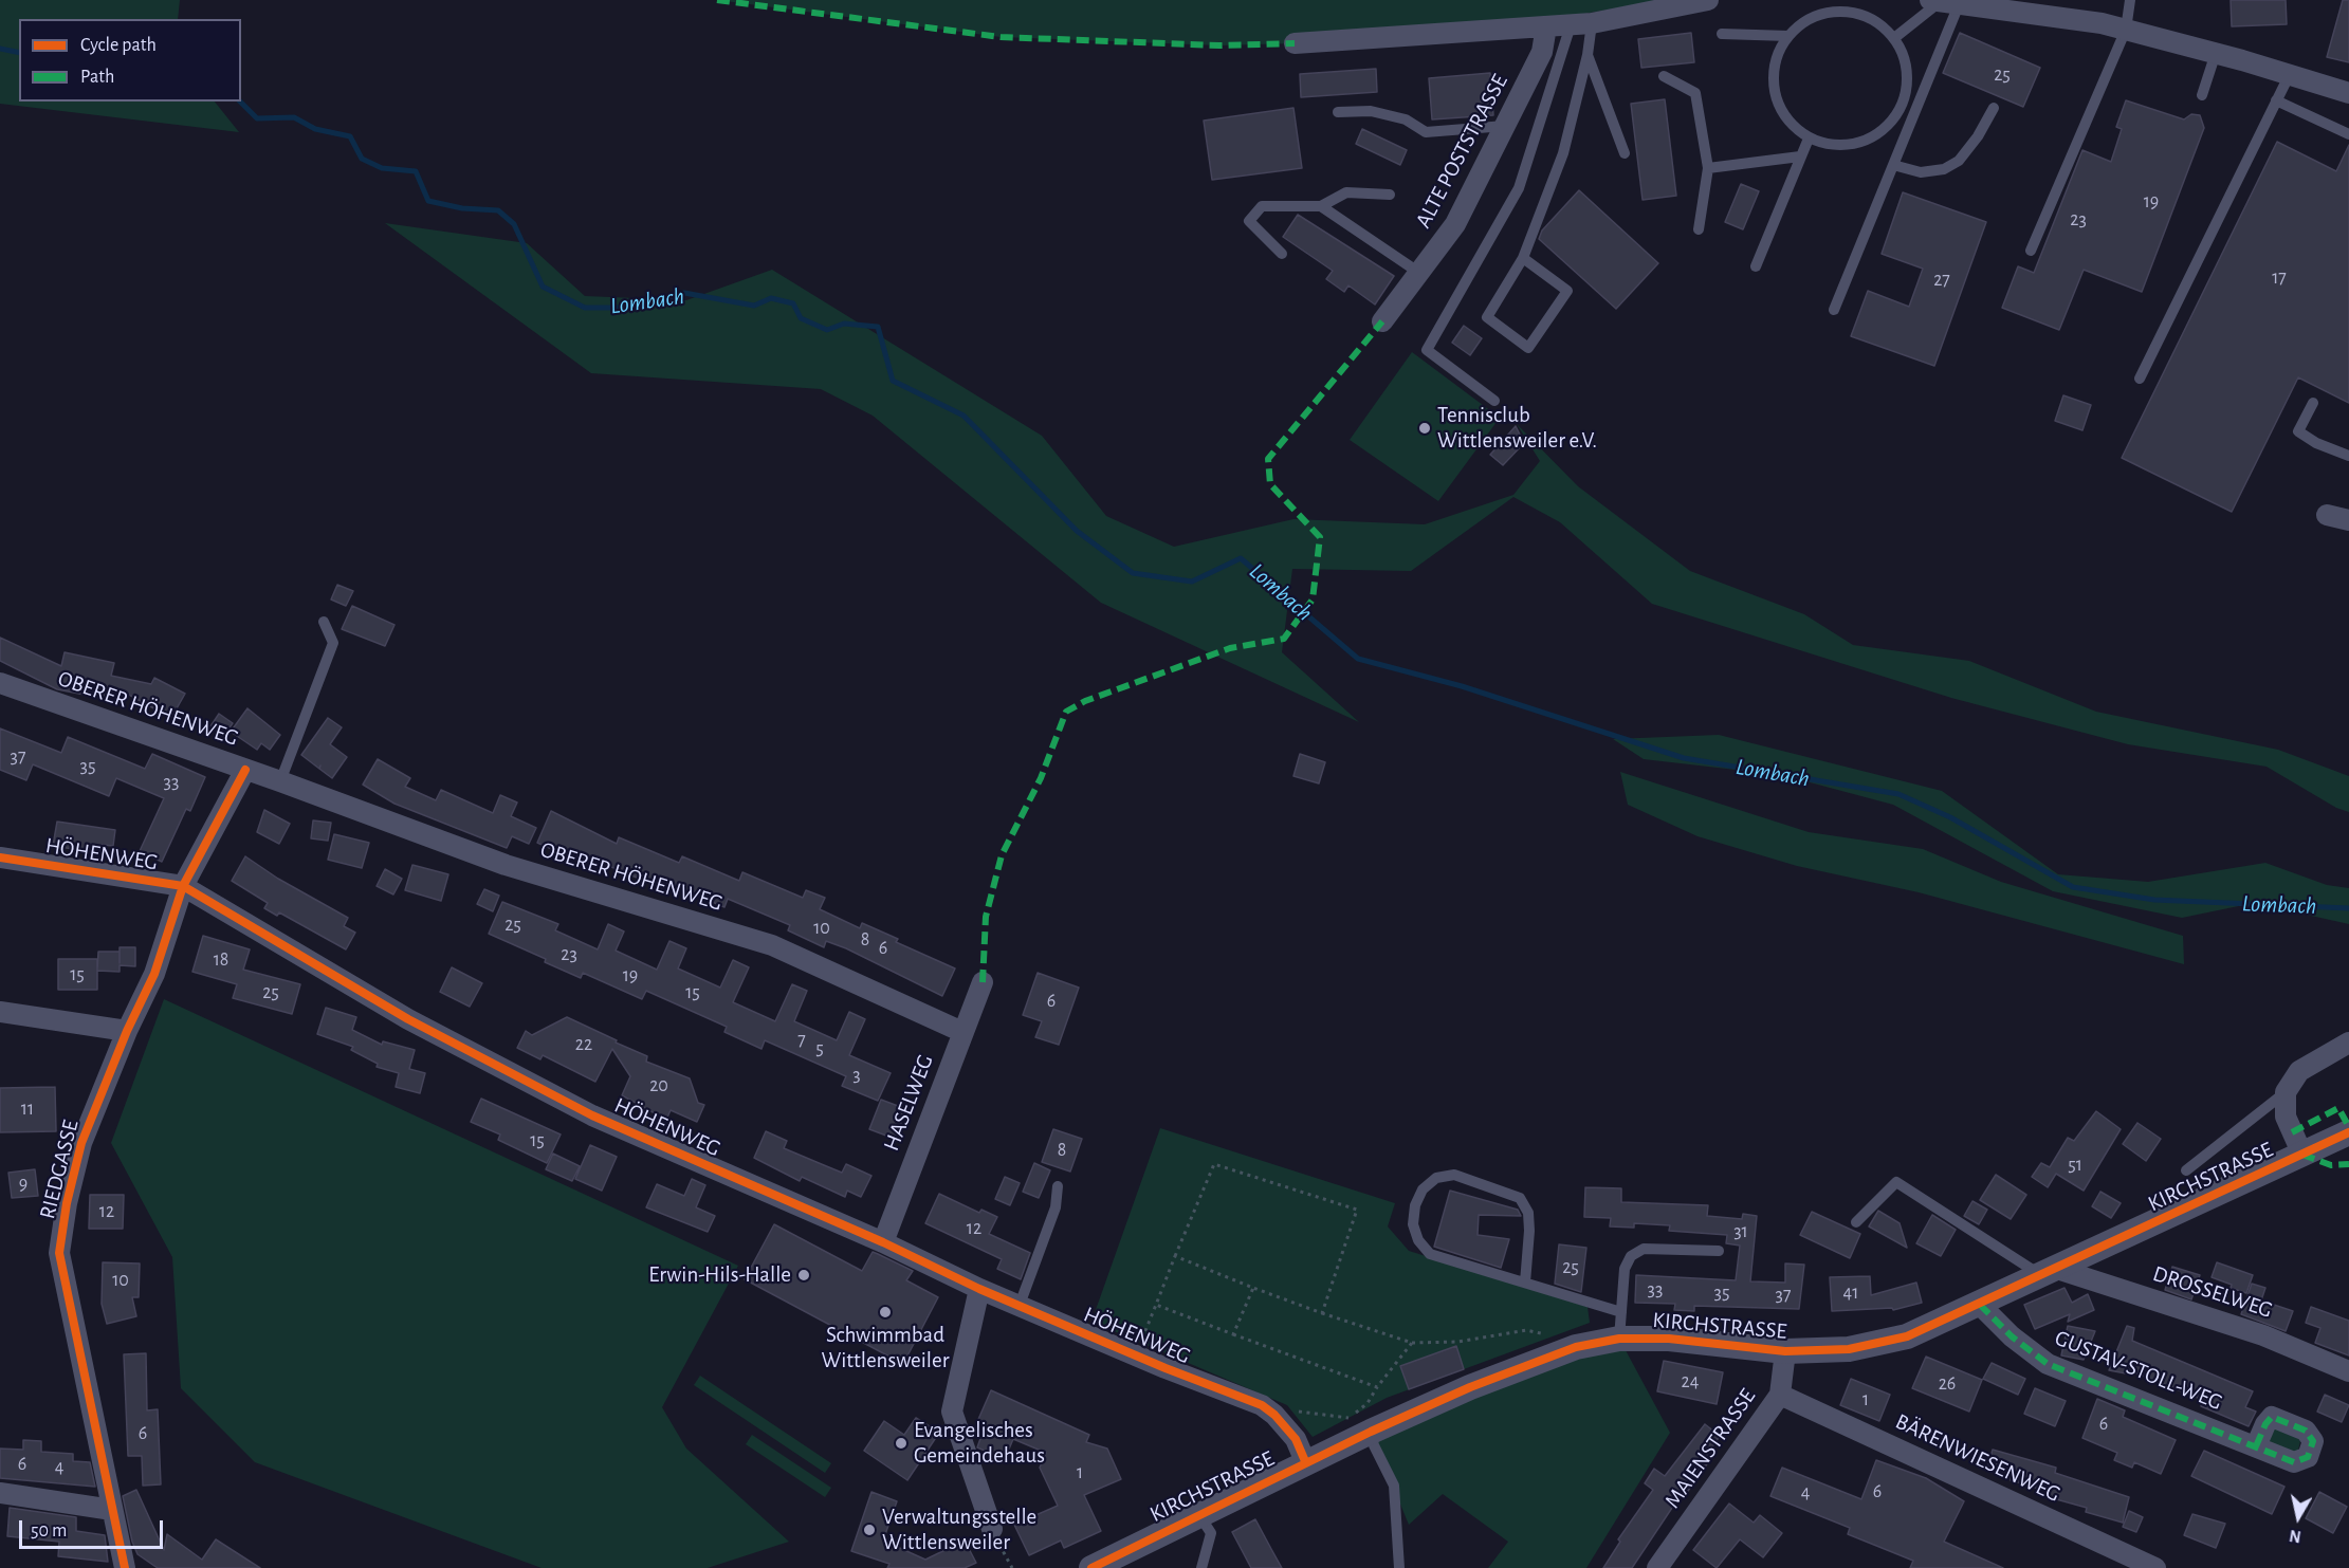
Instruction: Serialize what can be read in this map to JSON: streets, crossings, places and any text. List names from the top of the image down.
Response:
{
  "streets": {
    "street": [
      "ALTE POSTSTRASSE",
      "OBERER HÖHENWEG",
      "HÖHENWEG",
      "HASELWEG",
      "RIEDGASSE",
      "KIRCHSTRASSE",
      "DROSSELWEG",
      "GUSTAV-STOLL-WEG",
      "MAIENSTRASSE",
      "BÄRENWIESENWEG"
    ]
  },
  "crossings": [
    ["OBERER HÖHENWEG", "HASELWEG"],
    ["OBERER HÖHENWEG", "RIEDGASSE"],
    ["HÖHENWEG", "HASELWEG"],
    ["HÖHENWEG", "RIEDGASSE"],
    ["HÖHENWEG", "KIRCHSTRASSE"],
    ["KIRCHSTRASSE", "DROSSELWEG"],
    ["KIRCHSTRASSE", "GUSTAV-STOLL-WEG"],
    ["KIRCHSTRASSE", "MAIENSTRASSE"],
    ["MAIENSTRASSE", "BÄRENWIESENWEG"]
  ],
  "water": ["Lombach"],
  "places": [
    "Tennisclub Wittlensweiler e.V.",
    "Erwin-Hils-Halle",
    "Schwimmbad Wittlensweiler",
    "Evangelisches Gemeindehaus",
    "Verwaltungsstelle Wittlensweiler"
  ],
  "house_numbers": [
    "25",
    "19",
    "23",
    "17",
    "27",
    "37",
    "35",
    "33",
    "25",
    "10",
    "8",
    "6",
    "23",
    "18",
    "15",
    "19",
    "25",
    "15",
    "6",
    "7",
    "22",
    "5",
    "3",
    "20",
    "11",
    "15",
    "8",
    "51",
    "9",
    "12",
    "12",
    "31",
    "25",
    "10",
    "33",
    "35",
    "41",
    "37",
    "24",
    "26",
    "1",
    "6",
    "6",
    "6",
    "4",
    "1",
    "6",
    "4"
  ],
  "legend": ["Cycle path", "Path"],
  "scale_bar": "50 m",
  "north": "bottom"
}
